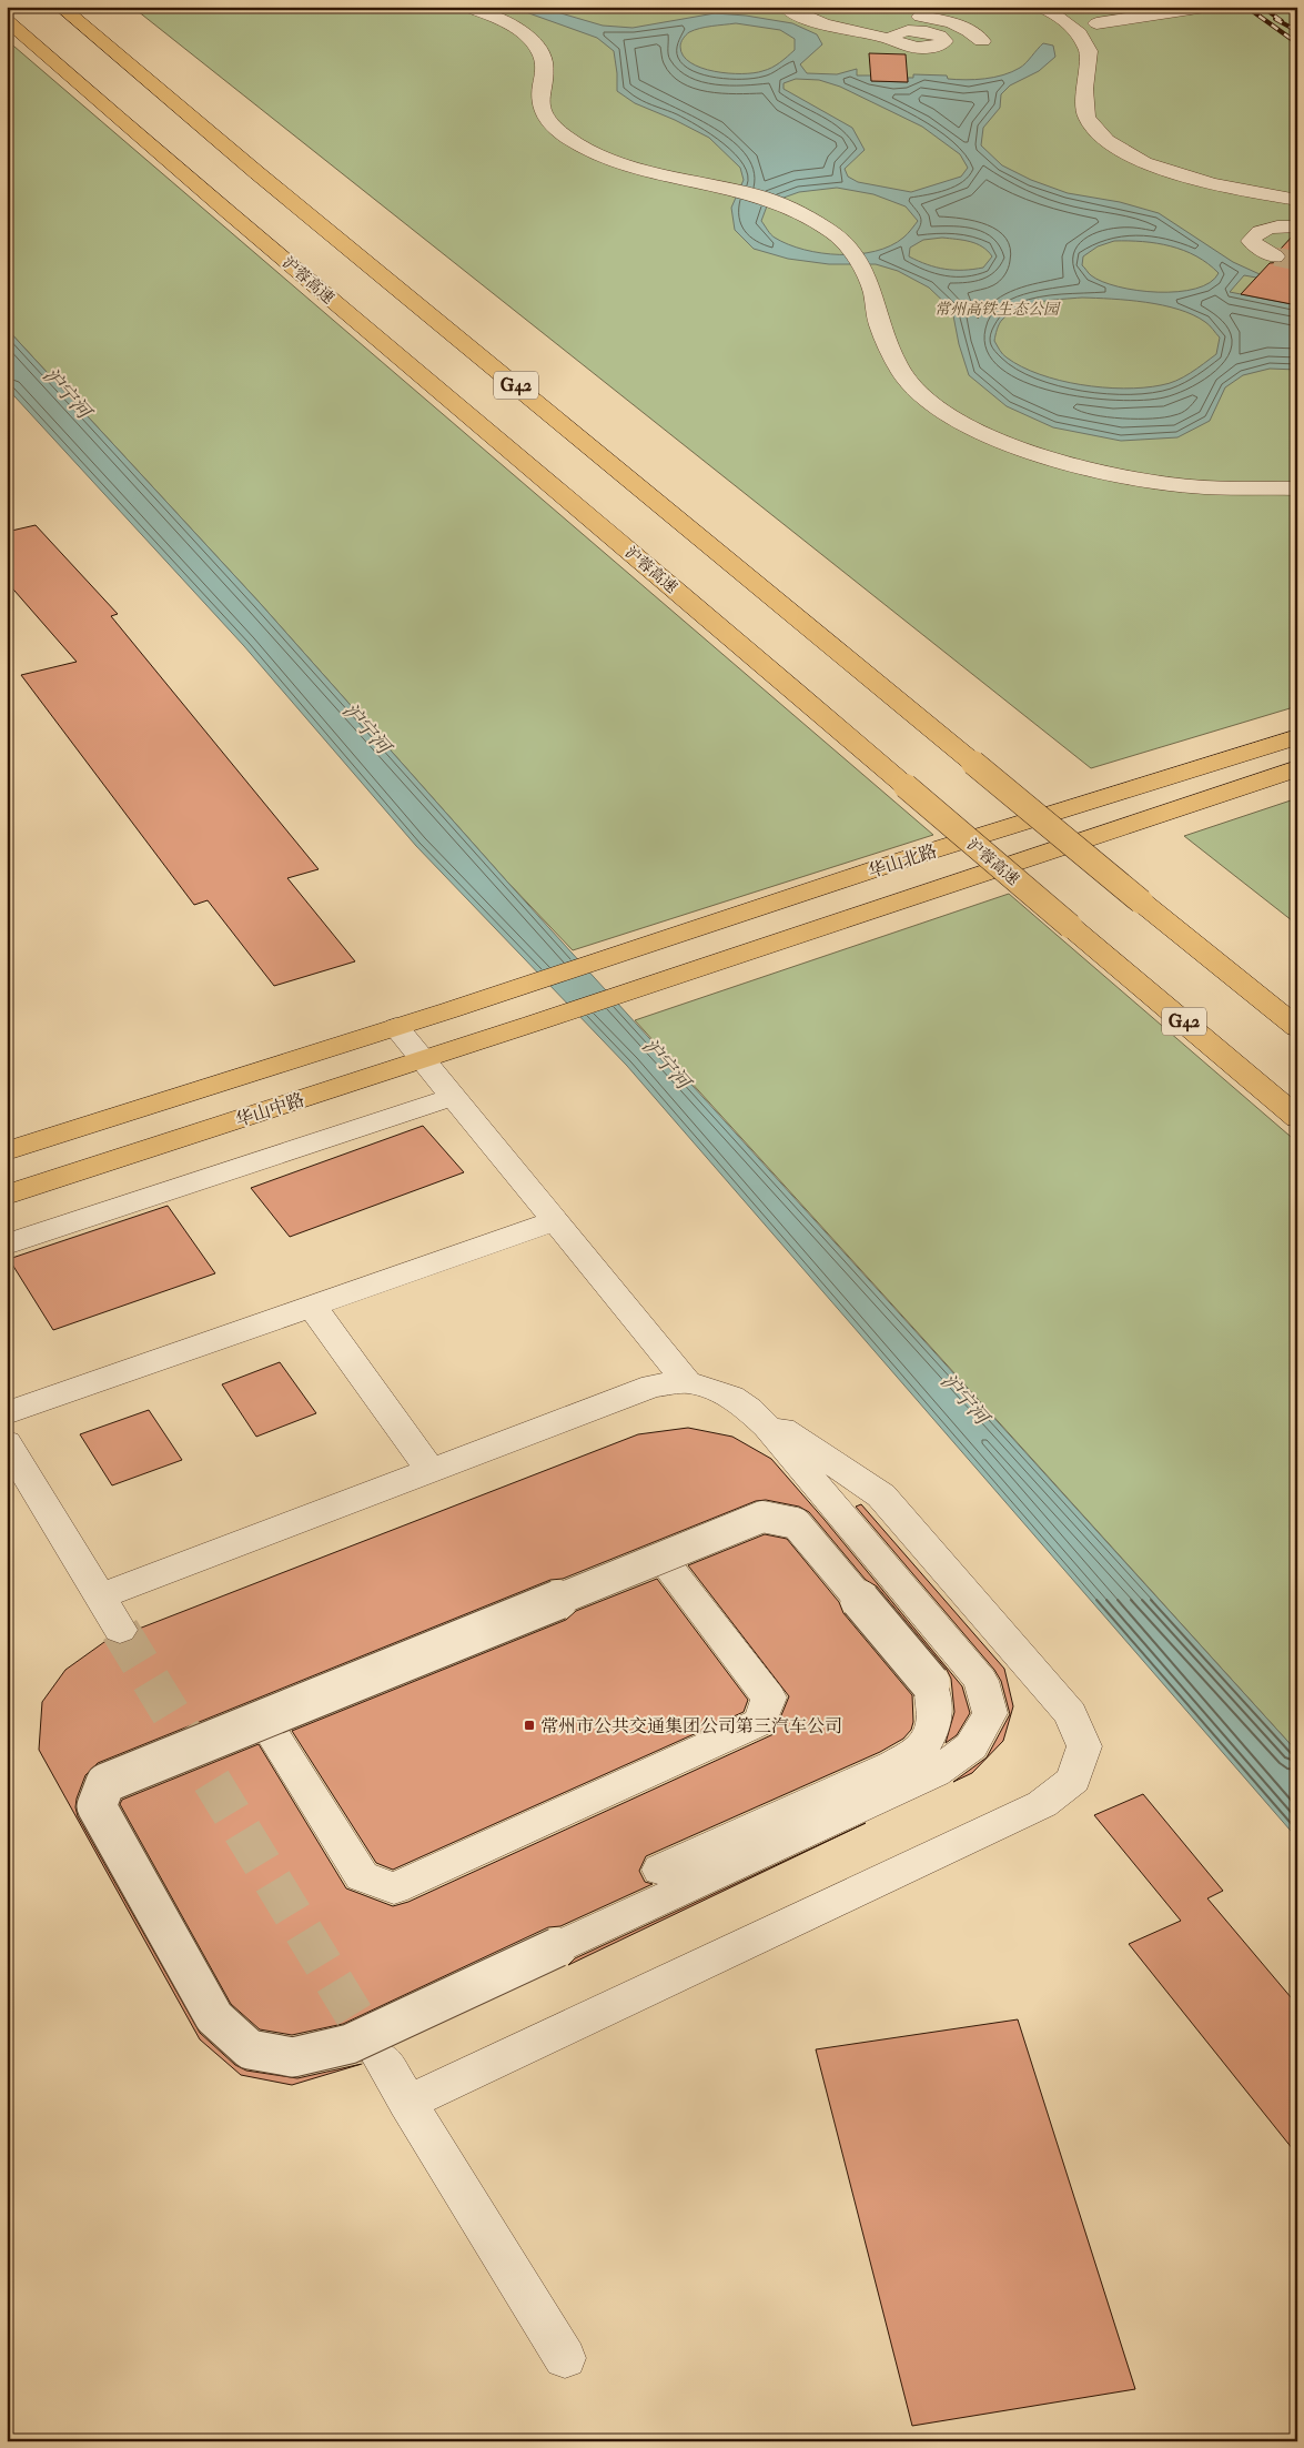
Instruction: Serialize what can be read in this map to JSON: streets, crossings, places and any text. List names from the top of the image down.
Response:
{
  "streets": {
    "main road": [
      "沪蓉高速",
      "G42",
      "华山北路",
      "华山中路"
    ]
  },
  "crossings": [
    ["华山北路", "华山中路"]
  ],
  "water": ["沪宁河"],
  "parks": ["常州高铁生态公园"],
  "places": {
    "transit": ["常州市公共交通集团公司第三汽车公司"]
  }
}
